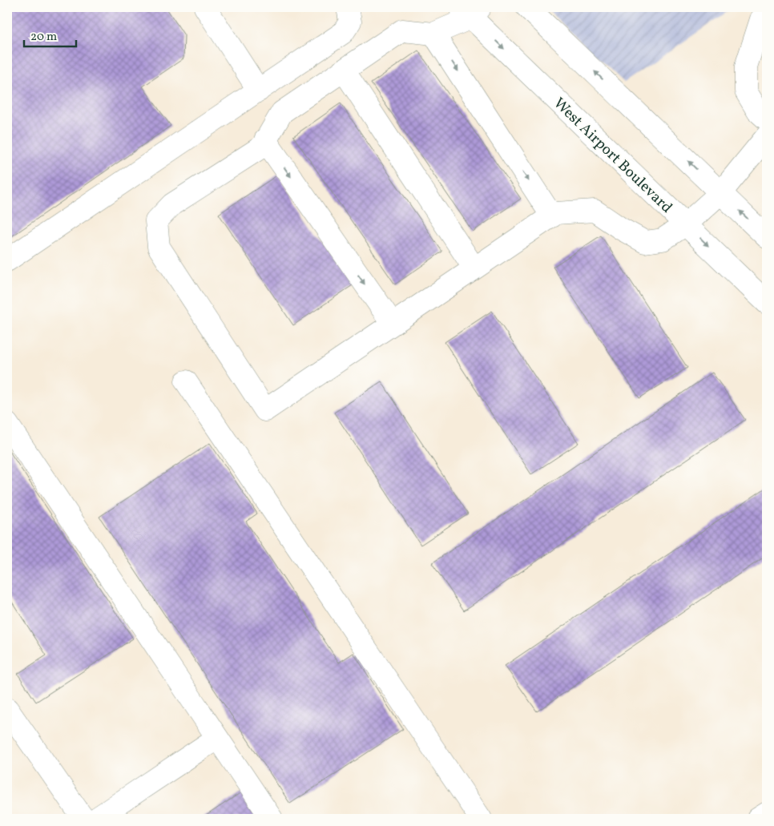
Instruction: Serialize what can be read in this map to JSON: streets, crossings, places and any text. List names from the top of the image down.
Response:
{
  "streets": {
    "main road": ["West Airport Boulevard"]
  },
  "scale_bar": "20 m"
}
